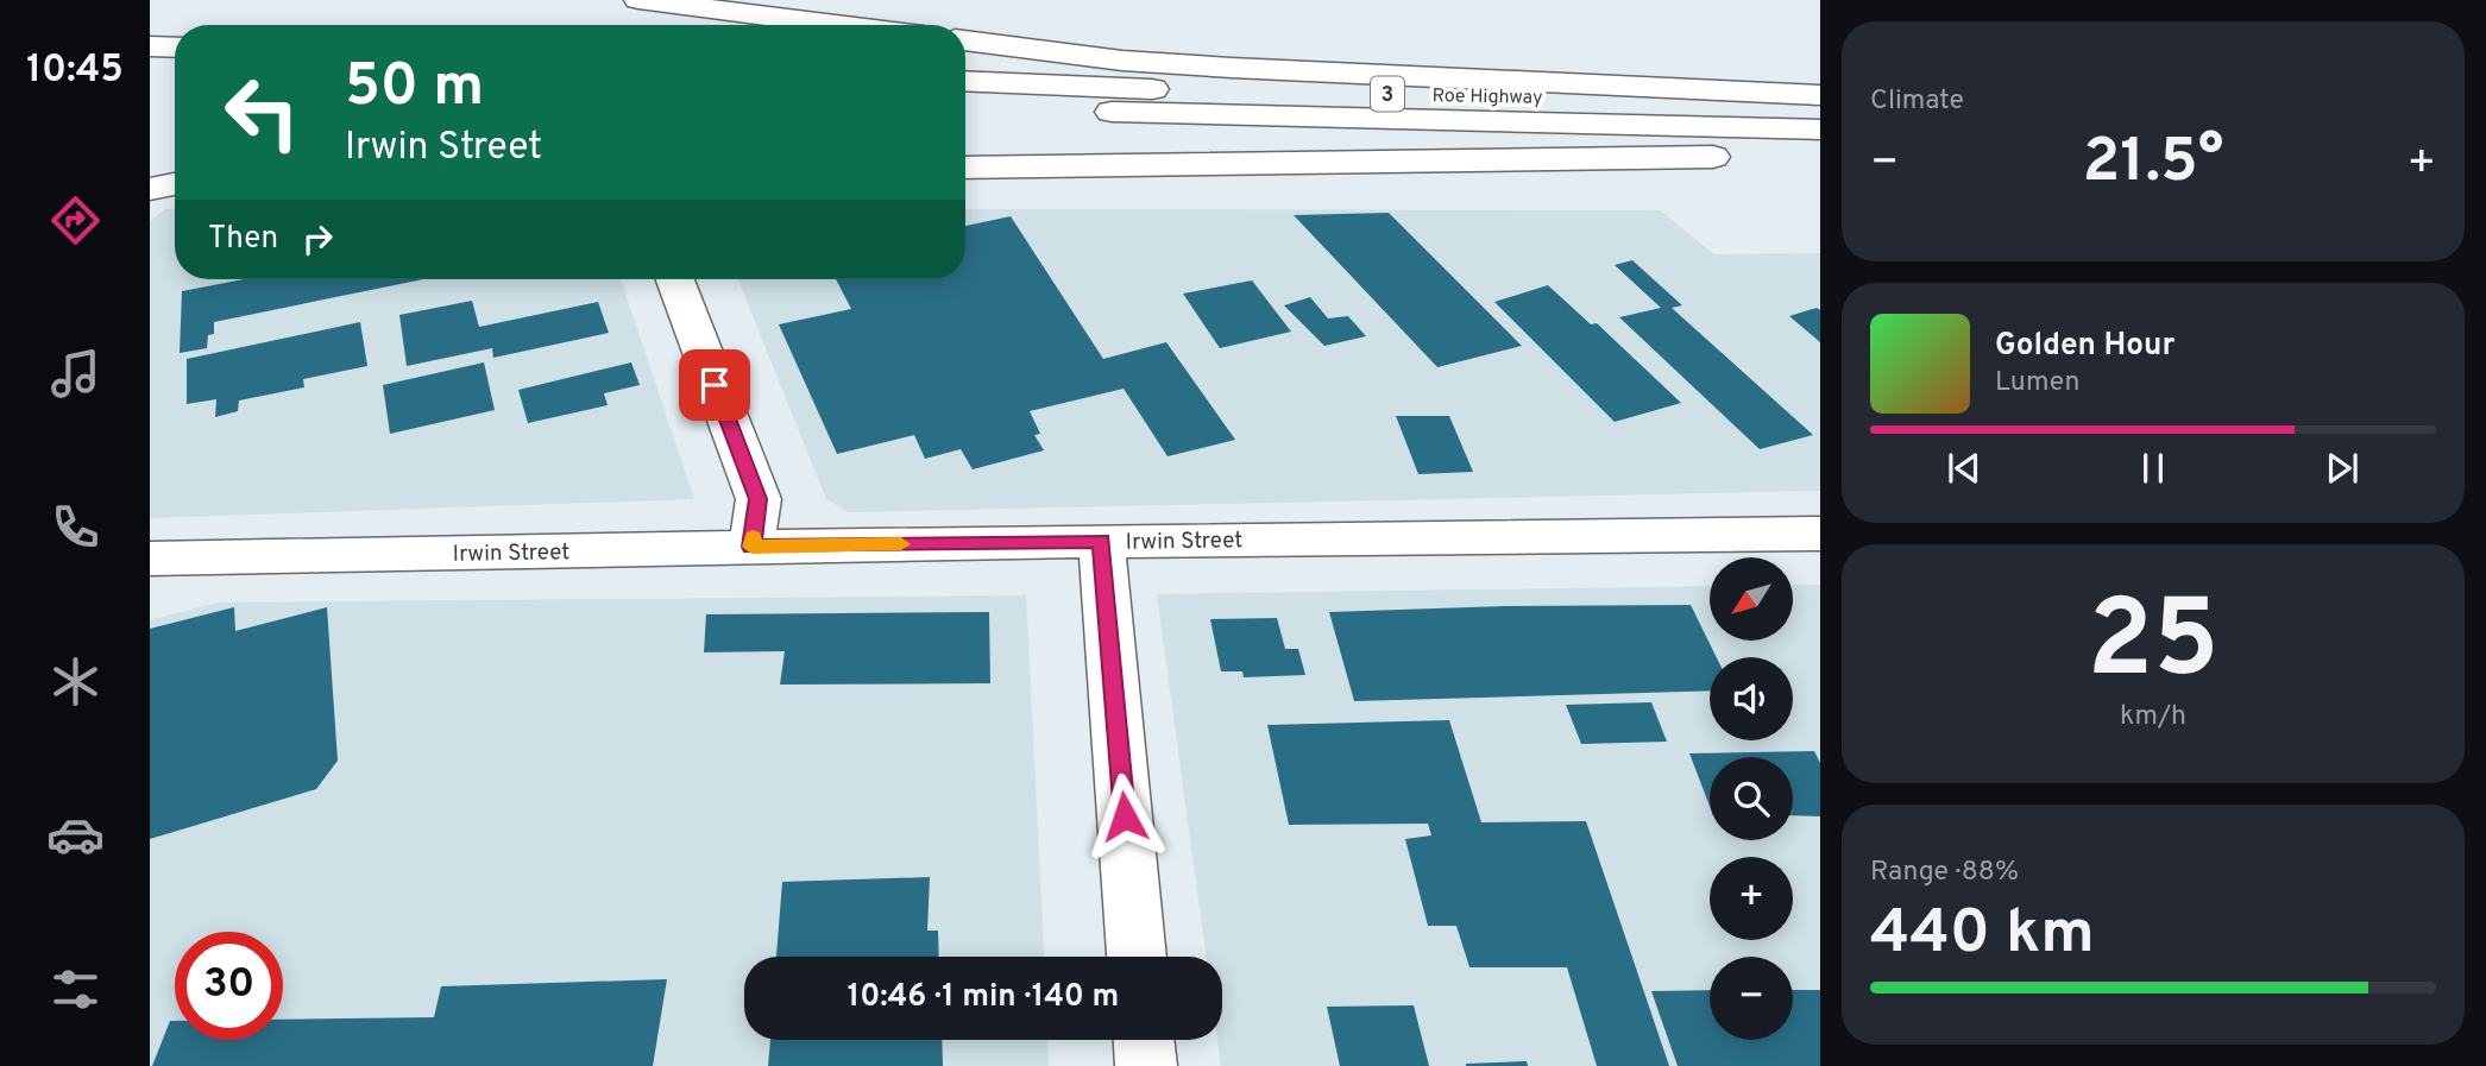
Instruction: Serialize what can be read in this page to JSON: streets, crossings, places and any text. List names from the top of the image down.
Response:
{
  "streets": {
    "main road": ["3", "Roe Highway", "Irwin Street"]
  },
  "north": "bottom left",
  "page": {
    "tabs": "10:45",
    "tile": [
      "Climate",
      ["25", "km/h"],
      ["Range · 88%", "440 km"]
    ],
    "turn": ["50 m", "Irwin Street"],
    "heat": ["−", "21.5°", "+"],
    "then": "Then",
    "song": ["Golden Hour", "Lumen"],
    "map_buttons": ["+", "−"],
    "limit": "30",
    "trip": "10:46 · 1 min · 140 m"
  }
}
